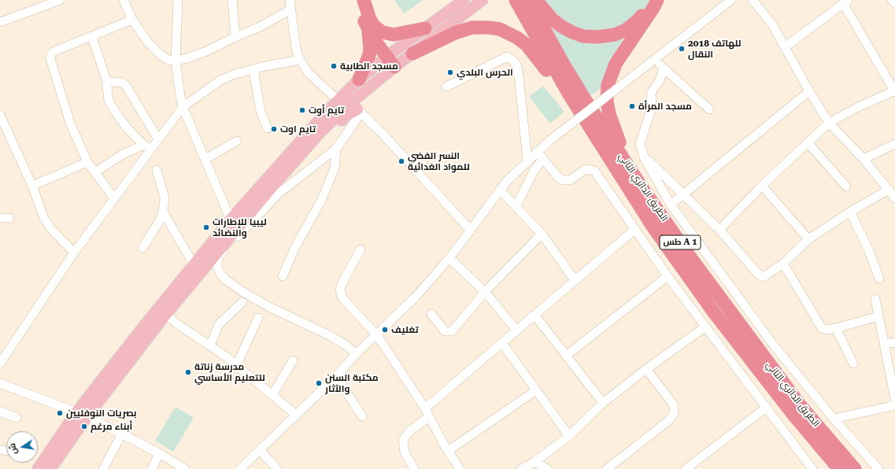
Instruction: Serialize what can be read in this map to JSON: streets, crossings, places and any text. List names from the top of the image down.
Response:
{
  "streets": {
    "highway": ["الطريق الدائري الثاني", "طس A 1"]
  },
  "places": [
    "2018 للهاتف النقال",
    "مسجد الطابية",
    "الحرس البلدي",
    "مسجد المرأة",
    "تايم أوت",
    "تايم اوت",
    "النسر الفضي للمواد الغدائية",
    "ليبيا للإطارات والنضائد",
    "تغليف",
    "مدرسة زناتة للتعليم الأساسي",
    "مكتبة السنن والآثار",
    "بصريات النوفليين",
    "أبناء مرغم"
  ],
  "north": "left"
}
